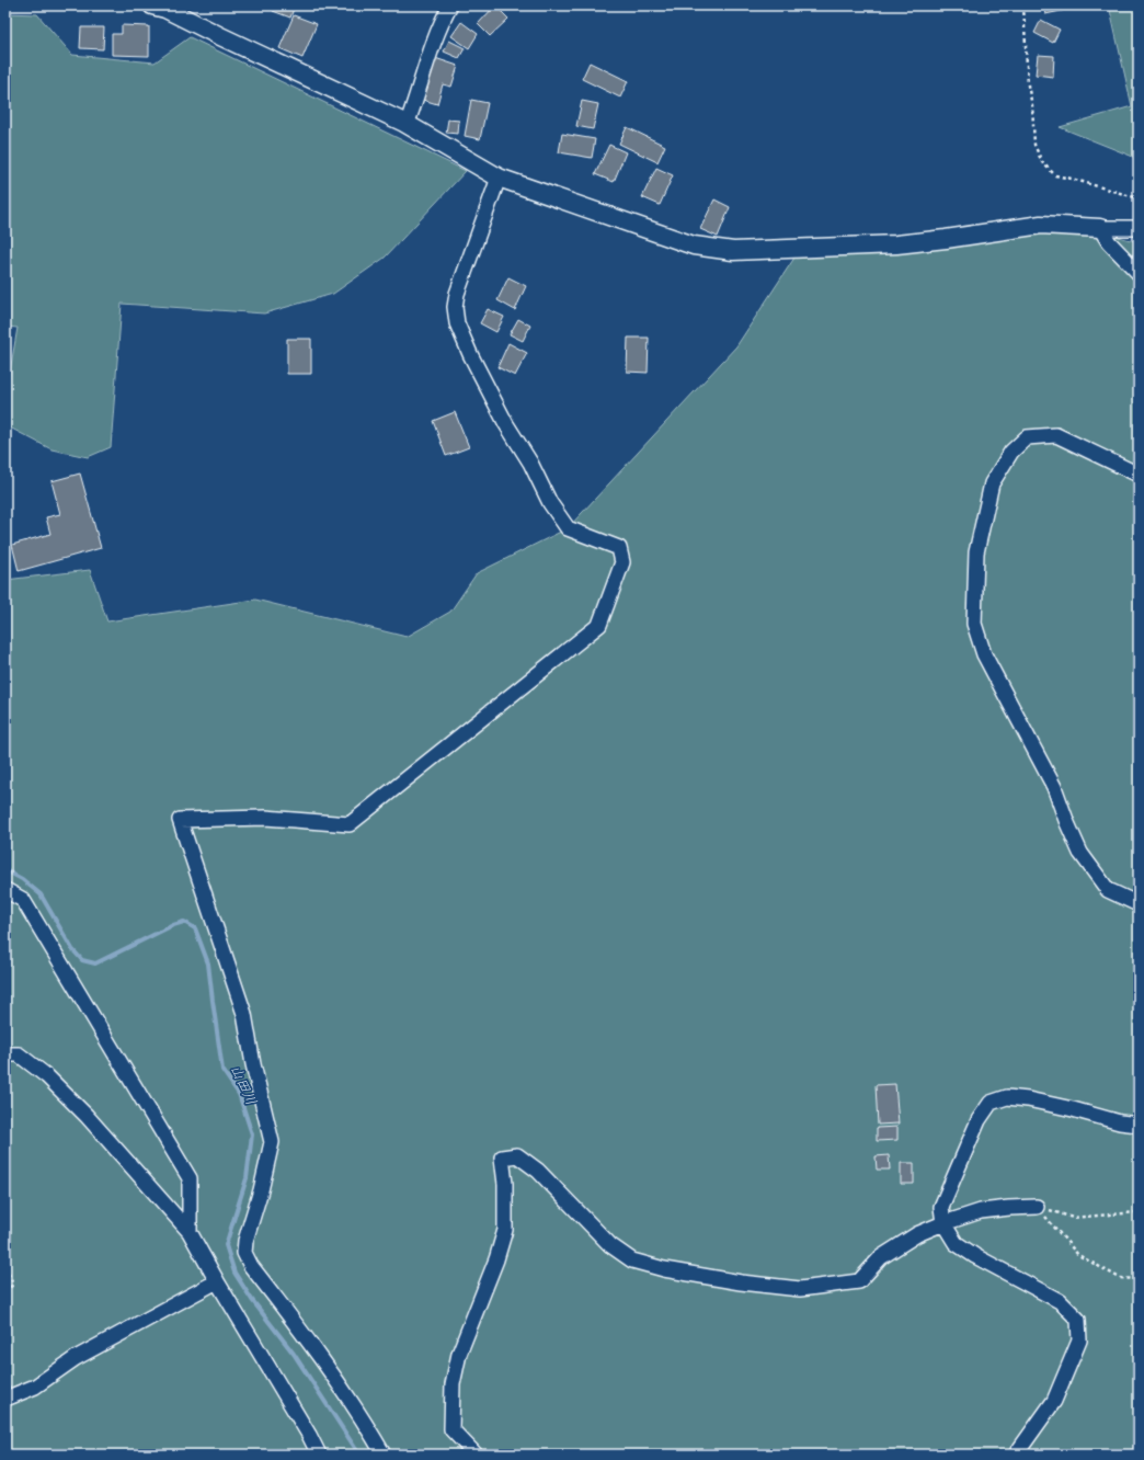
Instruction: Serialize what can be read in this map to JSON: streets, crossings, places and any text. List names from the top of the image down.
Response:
{
  "water": ["山田川"]
}
